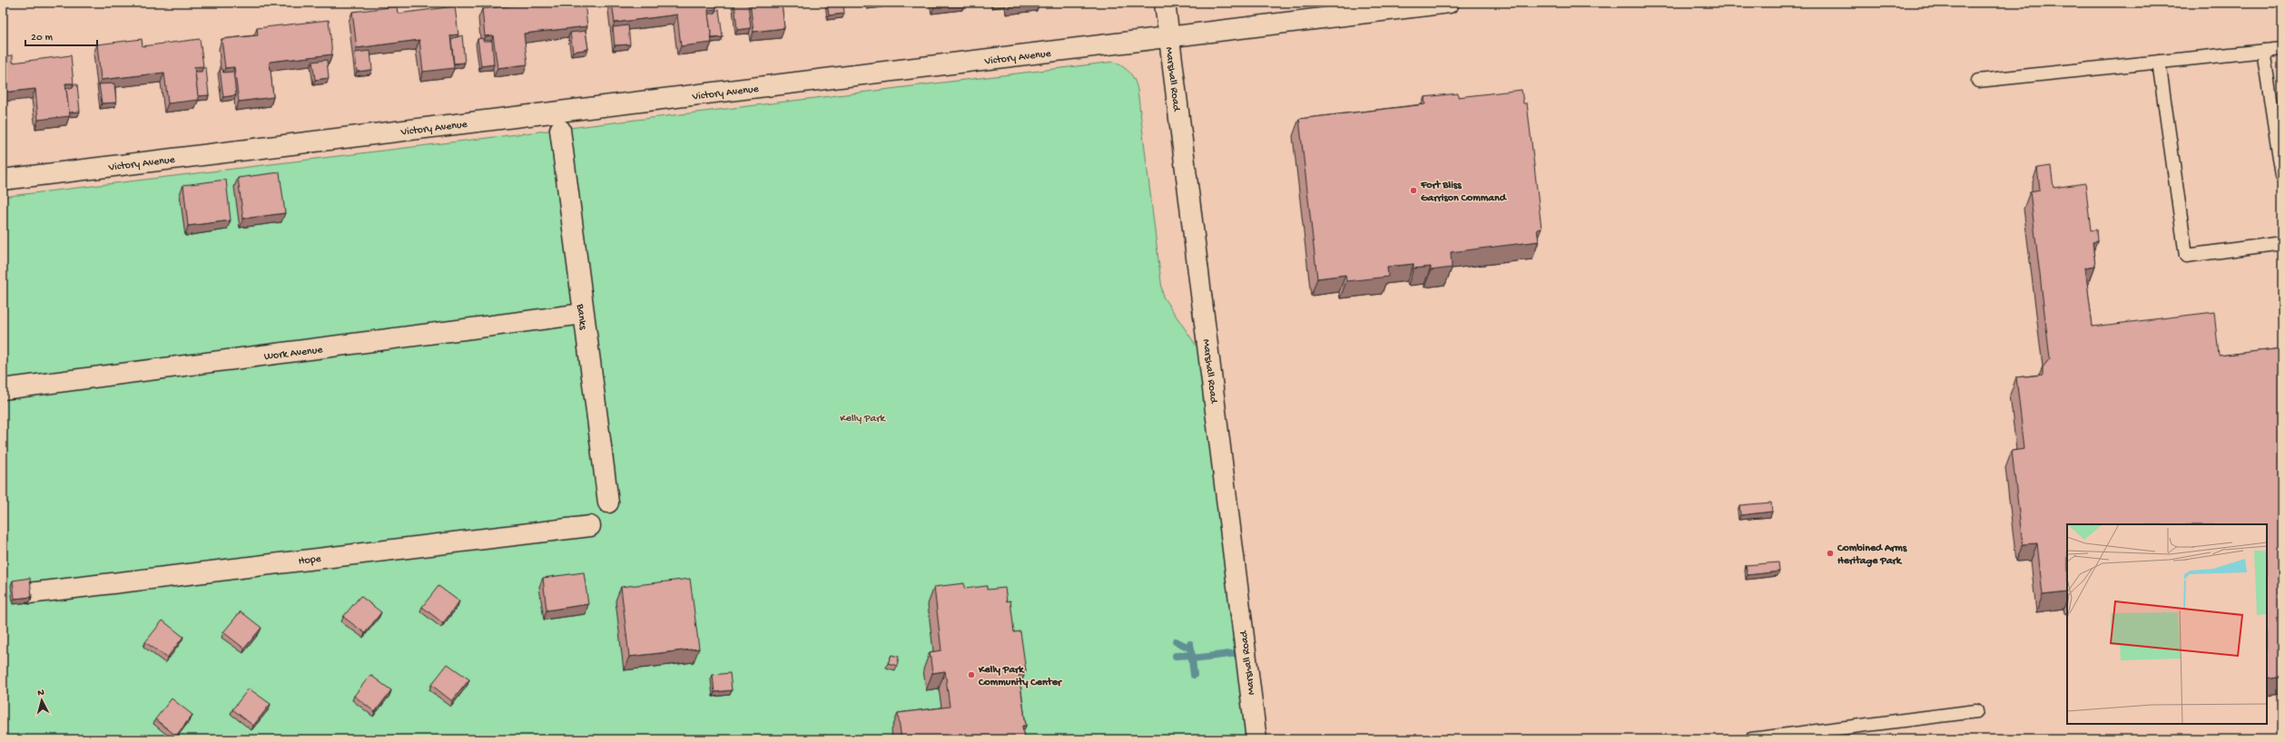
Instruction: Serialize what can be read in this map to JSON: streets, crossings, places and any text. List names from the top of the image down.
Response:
{
  "streets": {
    "street": [
      "Victory Avenue",
      "Marshall Road",
      "Banks",
      "Work Avenue",
      "Hope"
    ]
  },
  "crossings": [
    ["Victory Avenue", "Marshall Road"],
    ["Banks", "Work Avenue"]
  ],
  "parks": ["Kelly Park"],
  "places": ["Fort Bliss Garrison Command", "Combined Arms Heritage Park", "Kelly Park Community Center"],
  "scale_bar": "20 m",
  "north": "top"
}
